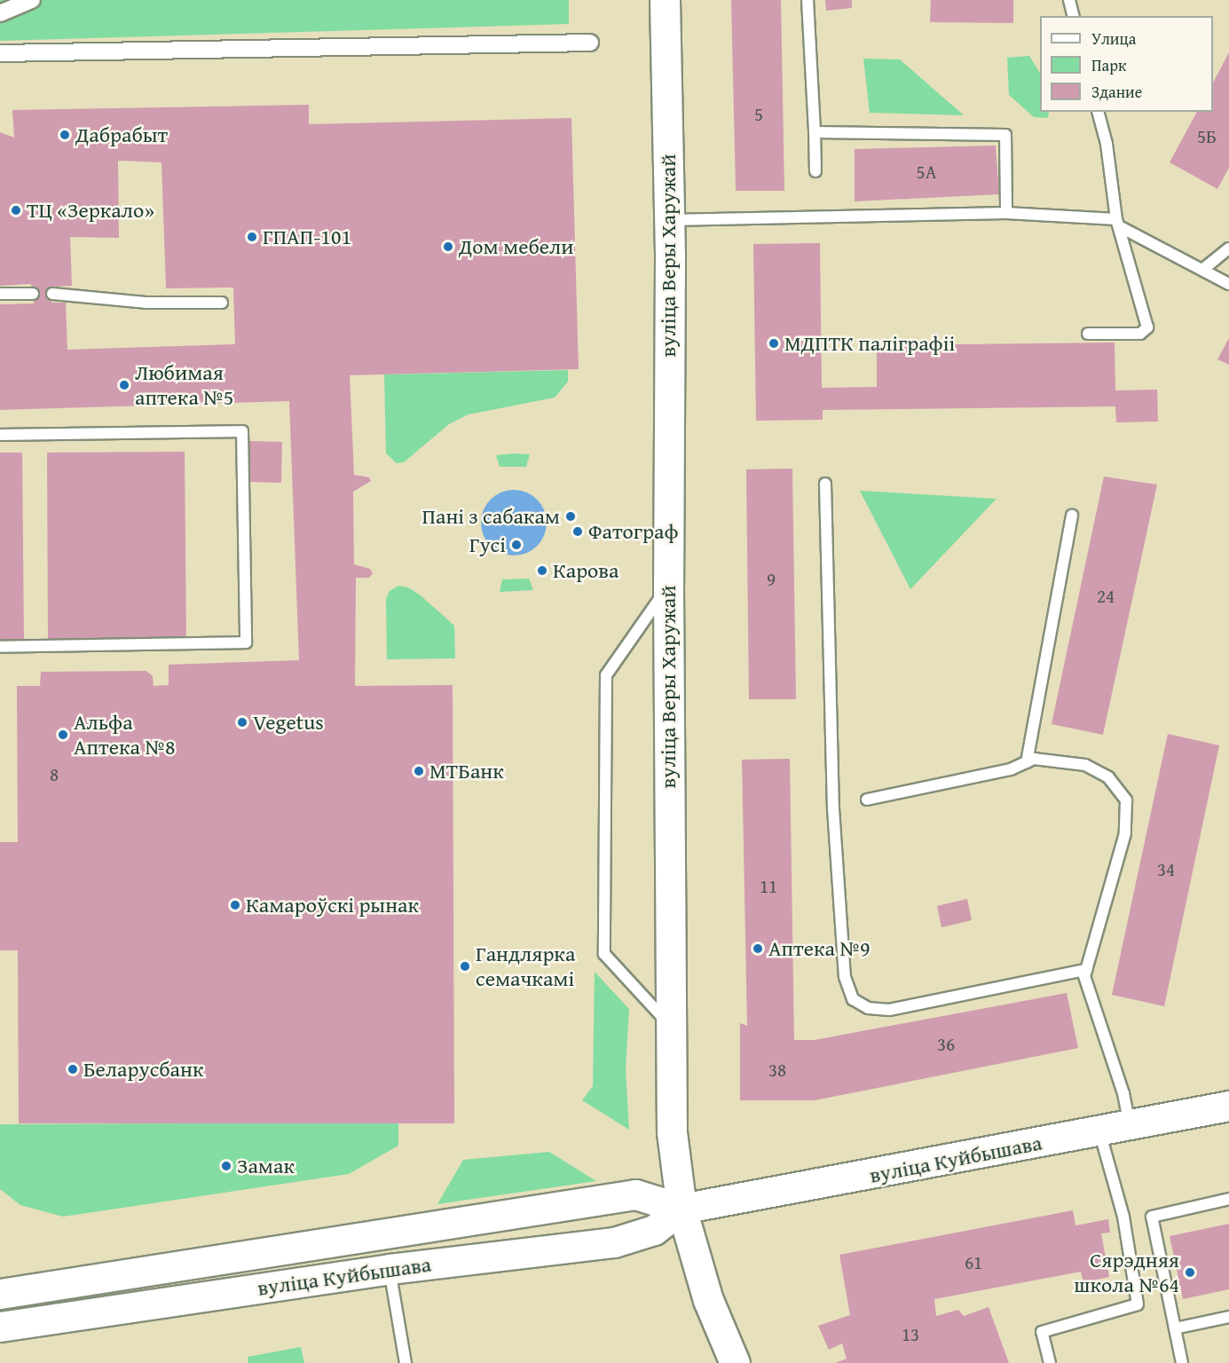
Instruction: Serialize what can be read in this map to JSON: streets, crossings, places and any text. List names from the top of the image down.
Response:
{
  "streets": {
    "main road": ["вуліца Веры Харужай", "вуліца Куйбышава"]
  },
  "crossings": [
    ["вуліца Веры Харужай", "вуліца Куйбышава"]
  ],
  "places": [
    "Дабрабыт",
    "ТЦ «Зеркало»",
    "ГПАП-101",
    "Дом мебели",
    "МДПТК паліграфіі",
    "Любимая аптека №5",
    "Пані з сабакам",
    "Фатограф",
    "Гусі",
    "Карова",
    "Vegetus",
    "Альфа Аптека №8",
    "МТБанк",
    "Камароўскі рынак",
    "Аптека №9",
    "Гандлярка семачкамі",
    "Беларусбанк",
    "Замак",
    "Сярэдняя школа №64"
  ],
  "house_numbers": [
    "5",
    "5Б",
    "5А",
    "9",
    "24",
    "8",
    "34",
    "11",
    "36",
    "38",
    "61",
    "13"
  ],
  "legend": ["Улица", "Парк", "Здание"]
}
